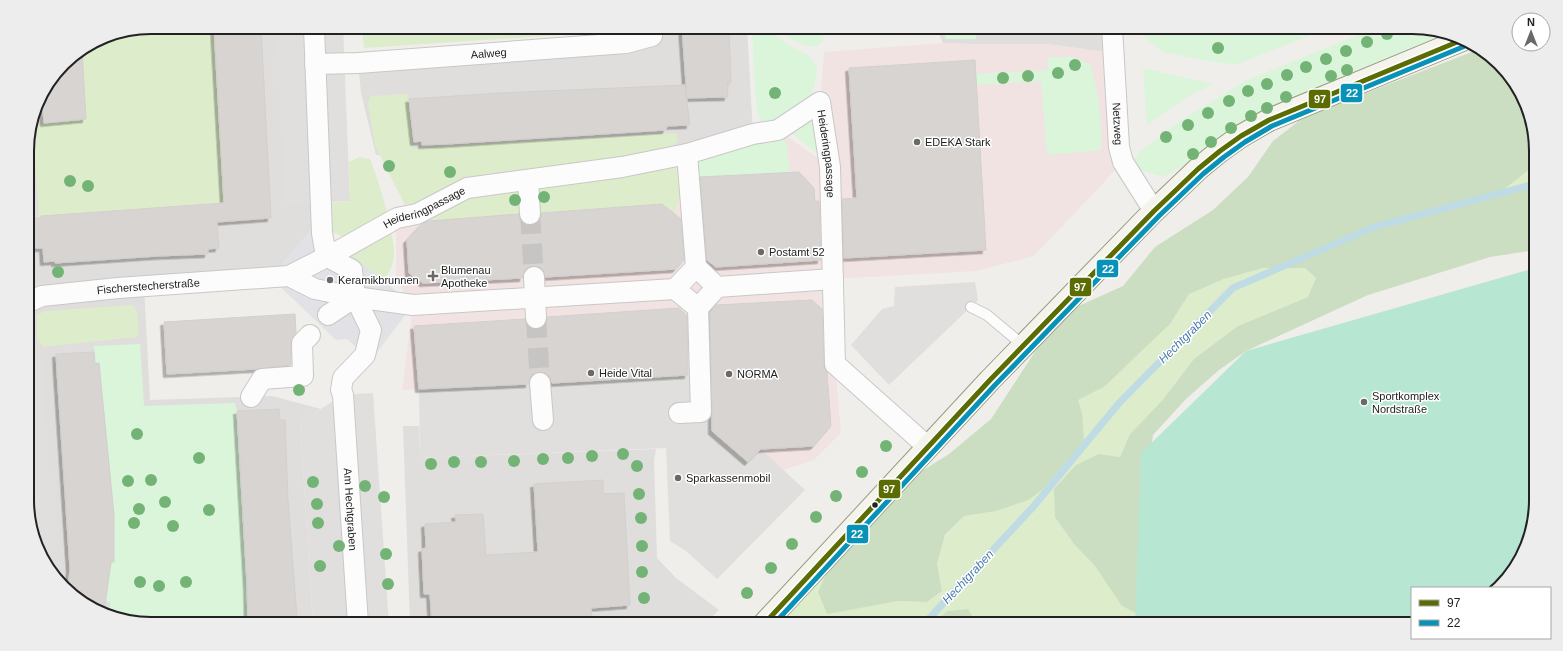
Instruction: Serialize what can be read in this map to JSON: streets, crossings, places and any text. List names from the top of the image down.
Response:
{
  "streets": {
    "street": [
      "Aalweg",
      "Netzweg",
      "Heideringpassage",
      "Fischerstecherstraße",
      "Am Hechtgraben"
    ]
  },
  "crossings": [
    ["Heideringpassage", "Fischerstecherstraße"],
    ["Heideringpassage", "Am Hechtgraben"]
  ],
  "water": ["Hechtgraben"],
  "places": {
    "other": [
      "EDEKA Stark",
      "Postamt 52",
      "Keramikbrunnen",
      "Heide Vital",
      "NORMA",
      "Sportkomplex Nordstraße",
      "Sparkassenmobil"
    ],
    "health": ["Blumenau Apotheke"]
  },
  "lines": ["transit line 97", "transit line 22"],
  "legend": ["97", "22"],
  "north": "top"
}
